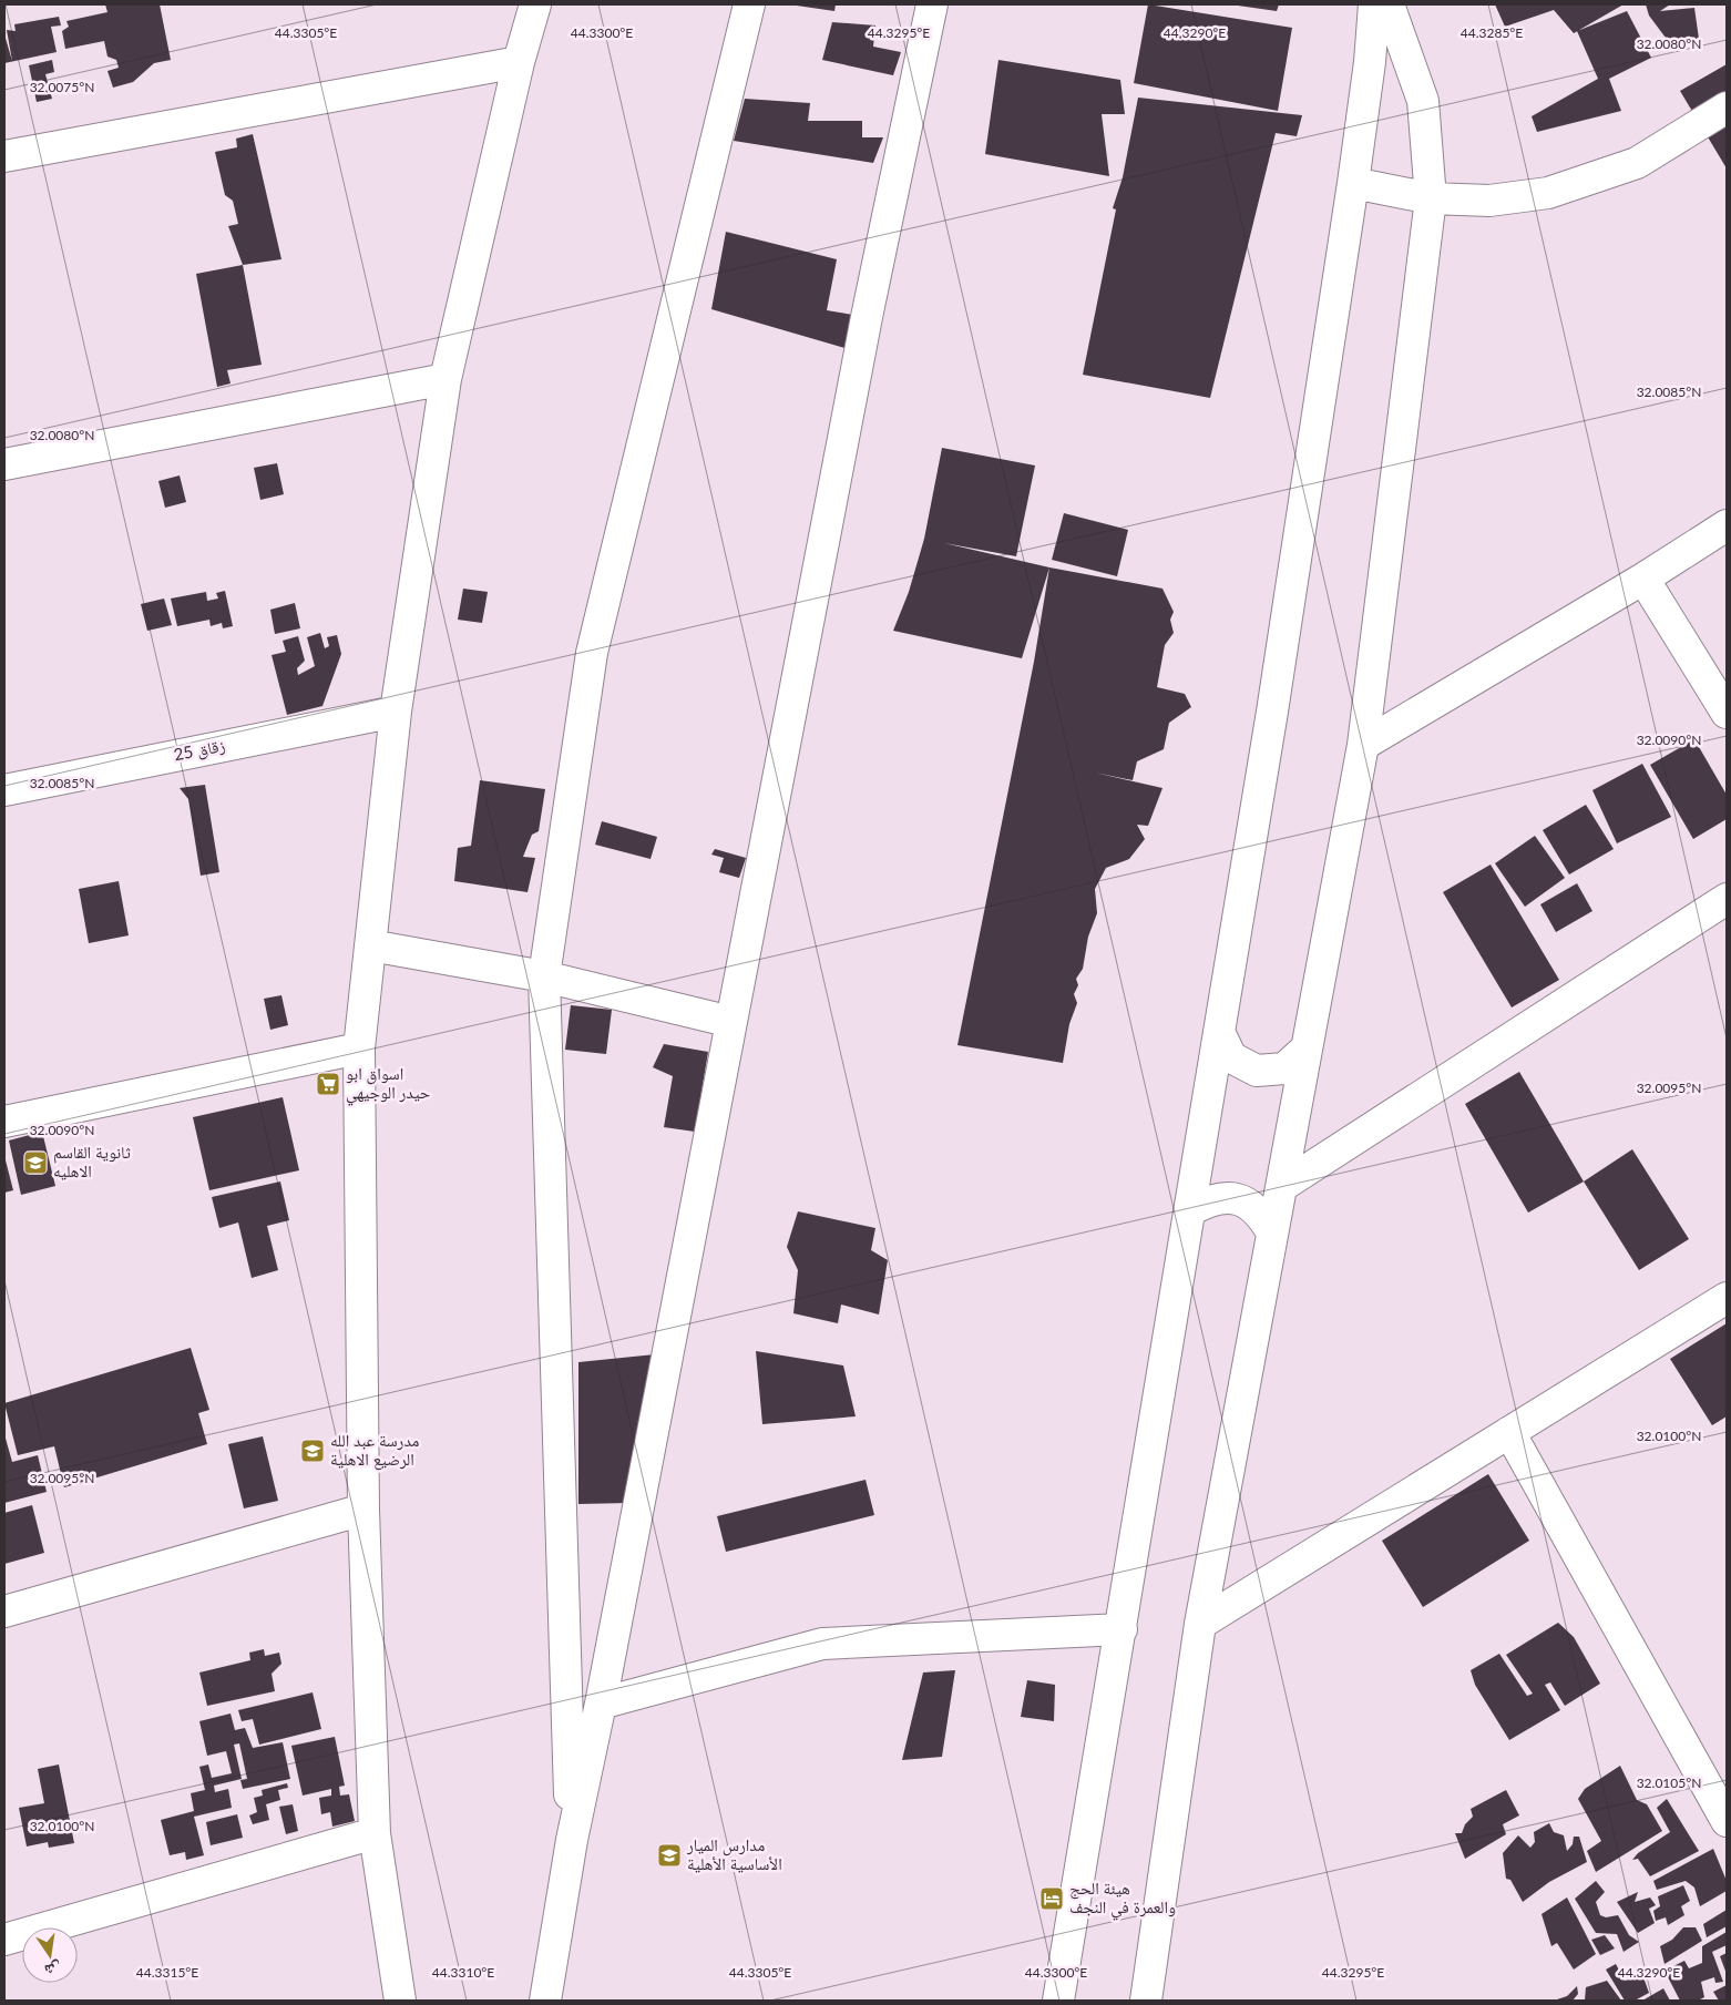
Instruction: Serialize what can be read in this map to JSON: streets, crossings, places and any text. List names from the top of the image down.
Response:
{
  "streets": {
    "street": ["زقاق 25"]
  },
  "places": {
    "supermarket": ["اسواق ابو حيدر الوجيهي"],
    "school or university": ["ثانوية القاسم الاهليه", "مدرسة عبد الله الرضيع الاهلية", "مدارس الميار الأساسية الأهلية"],
    "hotel": ["هيئة الحج والعمرة في النجف"]
  },
  "north": "bottom",
  "coordinates": [
    "44.3305°E",
    "44.3300°E",
    "44.3295°E",
    "44.3290°E",
    "44.3285°E",
    "32.0080°N",
    "32.0075°N",
    "32.0085°N",
    "32.0090°N",
    "32.0095°N",
    "32.0100°N",
    "32.0105°N",
    "44.3315°E",
    "44.3310°E"
  ]
}
